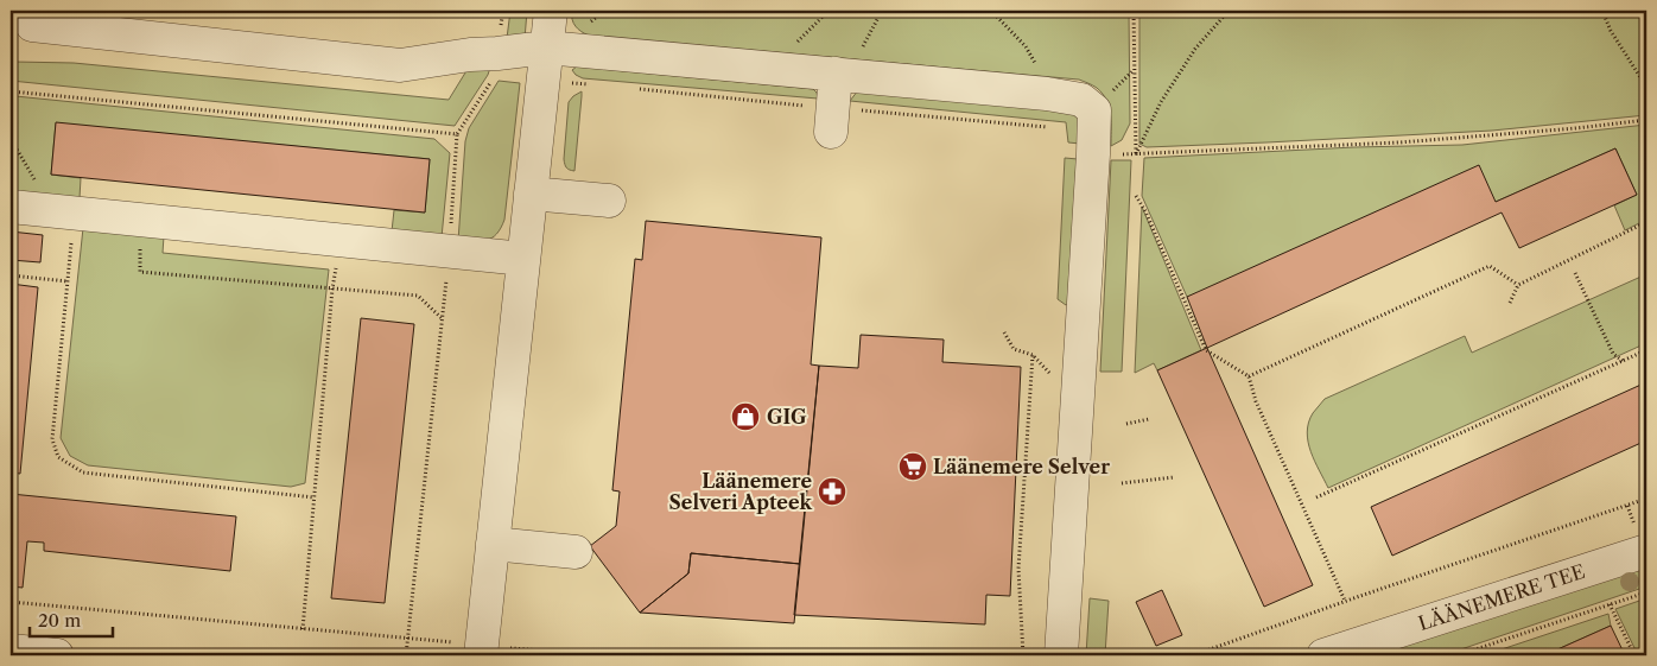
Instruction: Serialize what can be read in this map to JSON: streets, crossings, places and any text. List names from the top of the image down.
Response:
{
  "streets": {
    "street": ["LÄÄNEMERE TEE"]
  },
  "places": {
    "shop": ["GIG"],
    "supermarket": ["Läänemere Selver"],
    "pharmacy": ["Läänemere Selveri Apteek"]
  },
  "scale_bar": "20 m"
}
